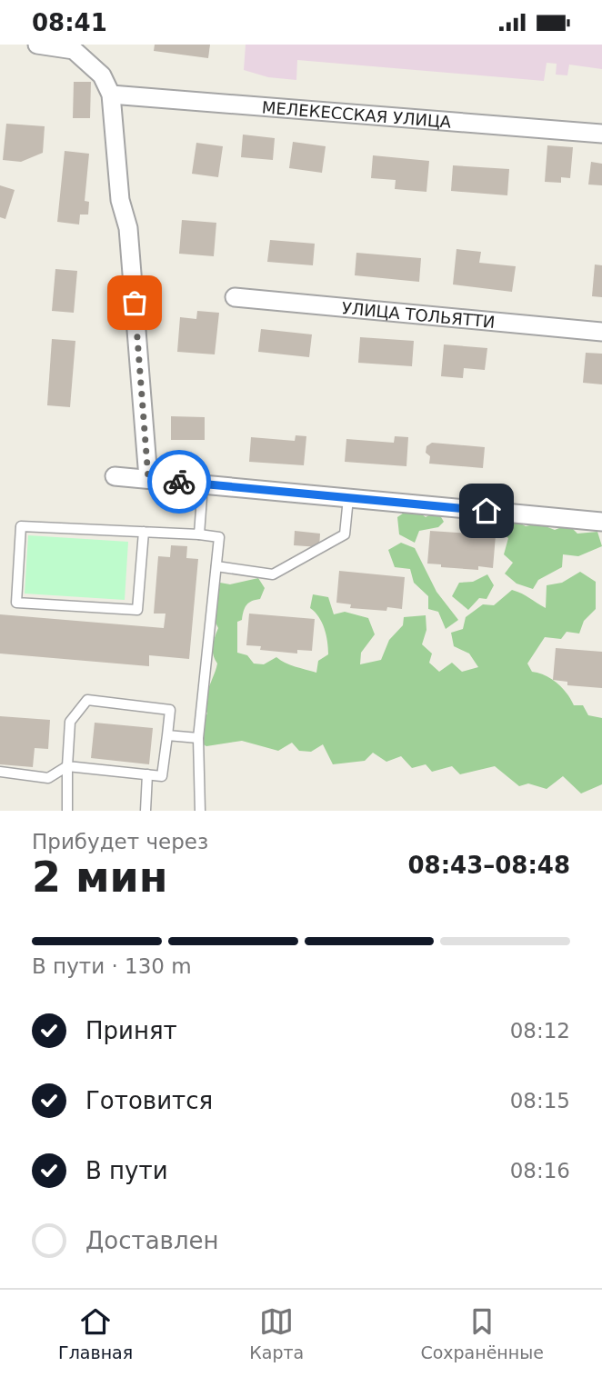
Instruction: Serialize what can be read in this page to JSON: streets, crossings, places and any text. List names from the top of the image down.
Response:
{
  "streets": {
    "street": ["МЕЛЕКЕССКАЯ УЛИЦА", "УЛИЦА ТОЛЬЯТТИ"]
  },
  "page": {
    "status": "08:41",
    "heading": ["2 мин", "Прибудет через", "08:43–08:48"],
    "bar": "В пути · 130 m",
    "list": [
      ["Принят", "08:12"],
      ["Готовится", "08:15"],
      ["В пути", "08:16"],
      "Доставлен"
    ],
    "tabs": ["Главная", "Карта", "Сохранённые"]
  }
}
